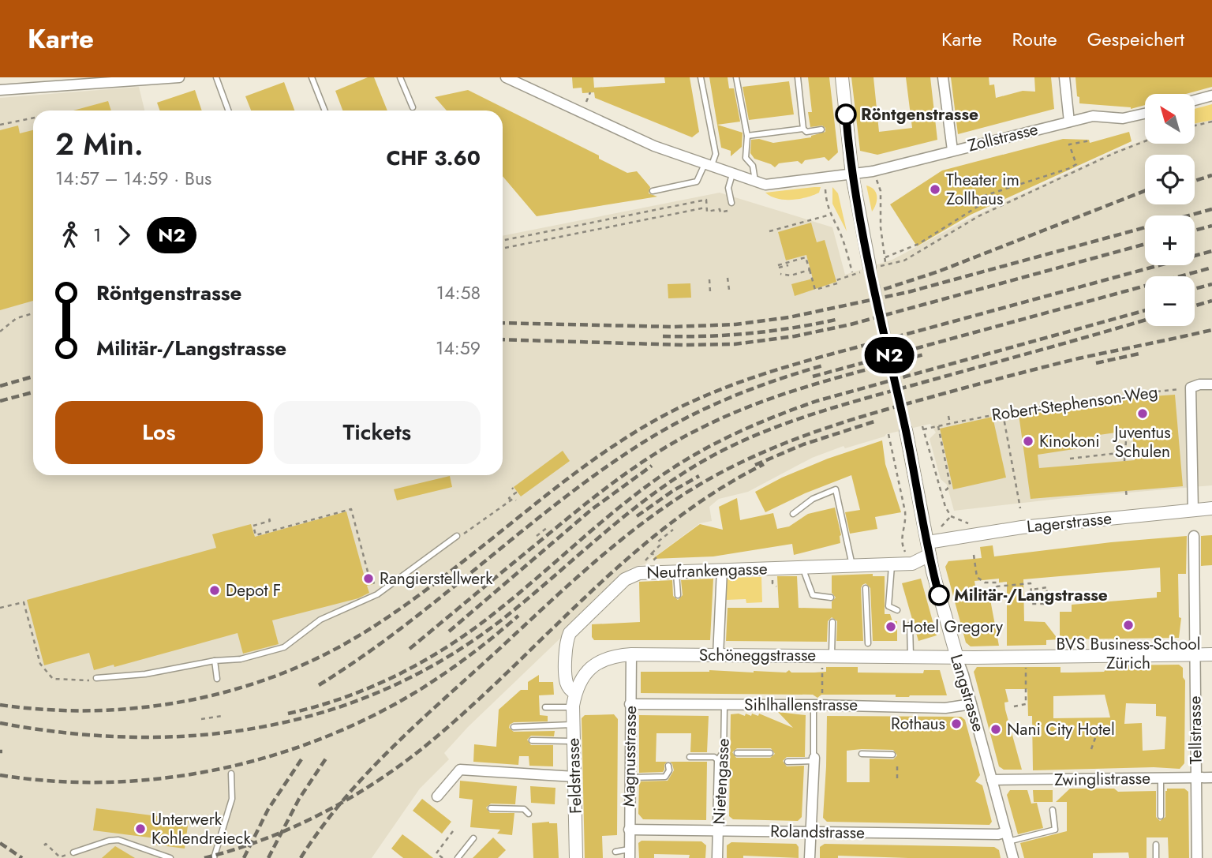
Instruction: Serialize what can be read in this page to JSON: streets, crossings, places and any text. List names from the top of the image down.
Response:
{
  "streets": {
    "street": [
      "Zollstrasse",
      "Lagerstrasse",
      "Neufrankengasse",
      "Schöneggstrasse",
      "Langstrasse",
      "Sihlhallenstrasse",
      "Tellstrasse",
      "Magnusstrasse",
      "Feldstrasse",
      "Zwinglistrasse",
      "Nietengasse",
      "Rolandstrasse"
    ],
    "path": ["Robert-Stephenson-Weg"]
  },
  "crossings": [
    ["Lagerstrasse", "Neufrankengasse"],
    ["Lagerstrasse", "Langstrasse"],
    ["Neufrankengasse", "Schöneggstrasse"],
    ["Neufrankengasse", "Langstrasse"],
    ["Neufrankengasse", "Feldstrasse"],
    ["Schöneggstrasse", "Langstrasse"],
    ["Schöneggstrasse", "Tellstrasse"],
    ["Schöneggstrasse", "Magnusstrasse"],
    ["Schöneggstrasse", "Feldstrasse"],
    ["Langstrasse", "Sihlhallenstrasse"],
    ["Langstrasse", "Zwinglistrasse"],
    ["Langstrasse", "Rolandstrasse"],
    ["Sihlhallenstrasse", "Magnusstrasse"],
    ["Sihlhallenstrasse", "Nietengasse"],
    ["Tellstrasse", "Zwinglistrasse"],
    ["Magnusstrasse", "Rolandstrasse"],
    ["Nietengasse", "Rolandstrasse"]
  ],
  "places": [
    "Röntgenstrasse",
    "Theater im Zollhaus",
    "Juventus Schulen",
    "Kinokoni",
    "Rangierstellwerk",
    "Depot F",
    "Militär-/Langstrasse",
    "BVS Business-School Zürich",
    "Hotel Gregory",
    "Rothaus",
    "Nani City Hotel",
    "Unterwerk Kohlendreieck"
  ],
  "lines": ["bus line N2"],
  "north": "top left",
  "page": {
    "header": "Karte",
    "nav": ["Karte", "Route", "Gespeichert"],
    "on_map": "N2",
    "map_buttons": ["+", "−"],
    "heading": ["2 Min.", "14:57 – 14:59 · Bus", "CHF 3.60"],
    "legs": ["1", "N2"],
    "list": [
      {
        "name": "Röntgenstrasse",
        "value": "14:58"
      },
      {
        "name": "Militär-/Langstrasse",
        "value": "14:59"
      }
    ],
    "buttons": ["Los", "Tickets"]
  }
}
